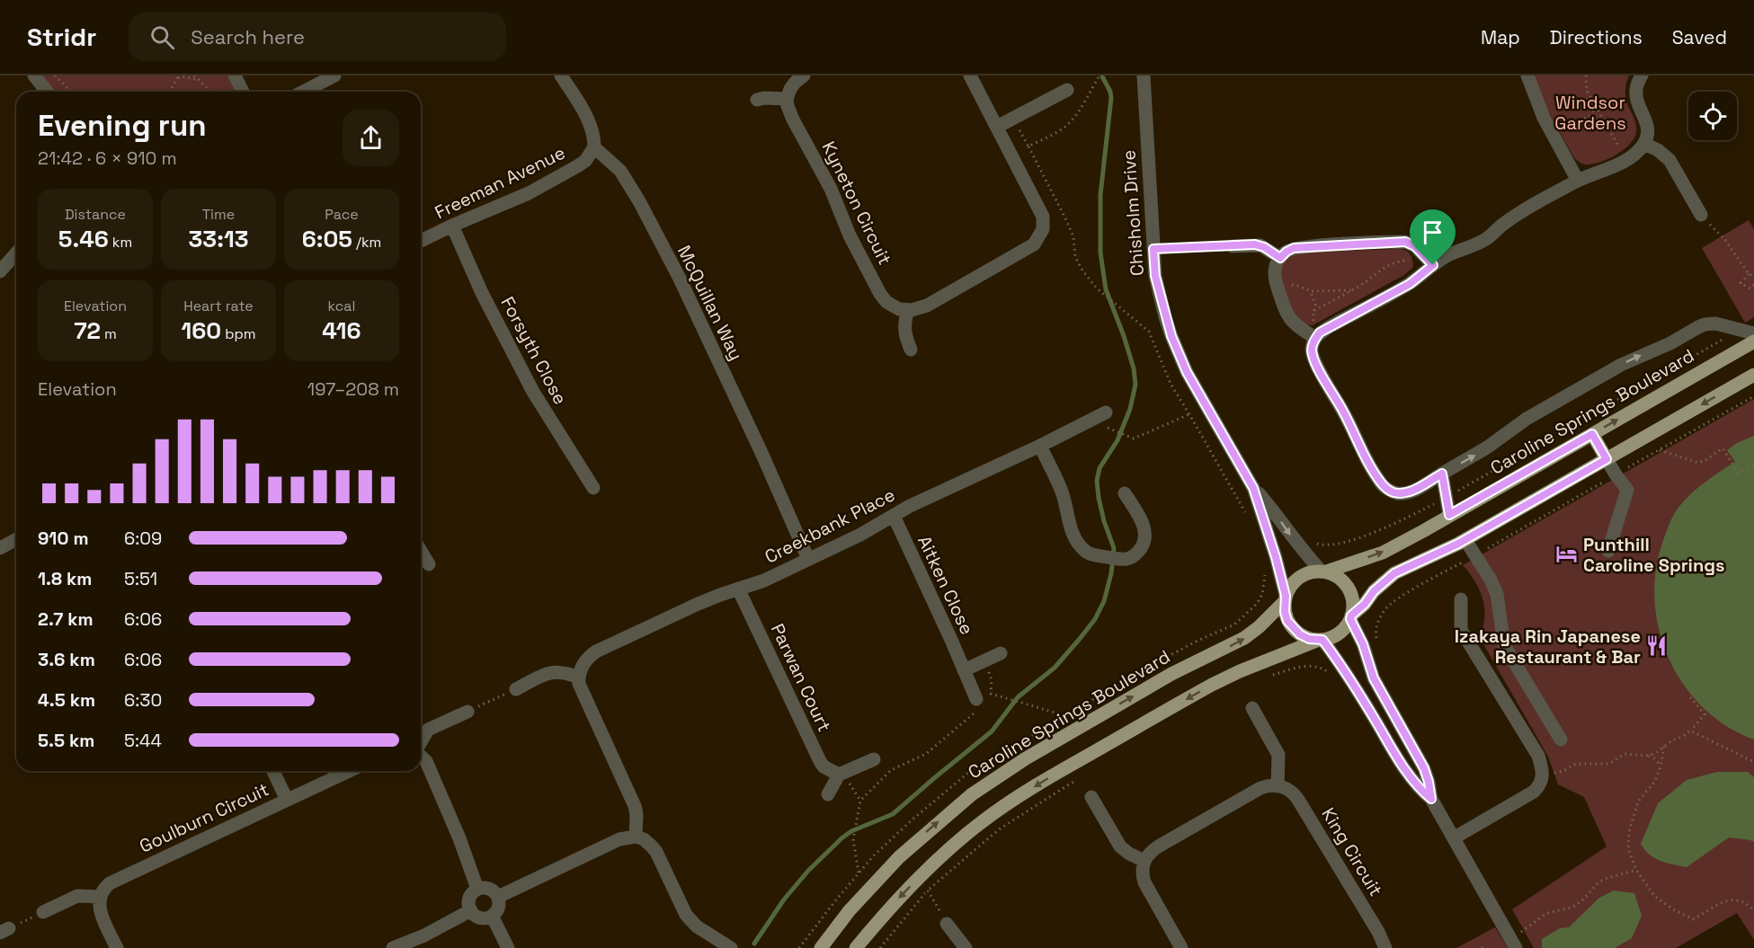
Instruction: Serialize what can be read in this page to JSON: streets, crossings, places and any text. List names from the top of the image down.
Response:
{
  "streets": {
    "main road": ["Caroline Springs Boulevard"],
    "street": [
      "Freeman Avenue",
      "Kyneton Circuit",
      "Chisholm Drive",
      "McQuillan Way",
      "Forsyth Close",
      "Creekbank Place",
      "Aitken Close",
      "Parwan Court",
      "Goulburn Circuit",
      "King Circuit"
    ]
  },
  "crossings": [
    ["Freeman Avenue", "McQuillan Way"],
    ["Freeman Avenue", "Forsyth Close"],
    ["Chisholm Drive", "Caroline Springs Boulevard"],
    ["McQuillan Way", "Creekbank Place"],
    ["Creekbank Place", "Aitken Close"],
    ["Creekbank Place", "Parwan Court"]
  ],
  "one_way": ["Caroline Springs Boulevard"],
  "parks": ["Windsor Gardens"],
  "places": {
    "hotel": ["Punthill Caroline Springs"],
    "restaurant": ["Izakaya Rin Japanese Restaurant & Bar"]
  },
  "page": {
    "header": "Stridr",
    "search": "Search here",
    "nav": ["Map", "Directions", "Saved"],
    "heading": ["Evening run", "21:42 · 6 × 910 m"],
    "stats": [
      ["Distance", "5.46 km"],
      ["Time", "33:13"],
      ["Pace", "6:05 /km"],
      ["Elevation", "72 m"],
      ["Heart rate", "160 bpm"],
      ["kcal", "416"]
    ],
    "chart": ["Elevation", "197–208 m"],
    "list": [
      {
        "name": "910 m",
        "note": "6:09"
      },
      {
        "name": "1.8 km",
        "note": "5:51"
      },
      {
        "name": "2.7 km",
        "note": "6:06"
      },
      {
        "name": "3.6 km",
        "note": "6:06"
      },
      {
        "name": "4.5 km",
        "note": "6:30"
      },
      {
        "name": "5.5 km",
        "note": "5:44"
      }
    ]
  }
}
